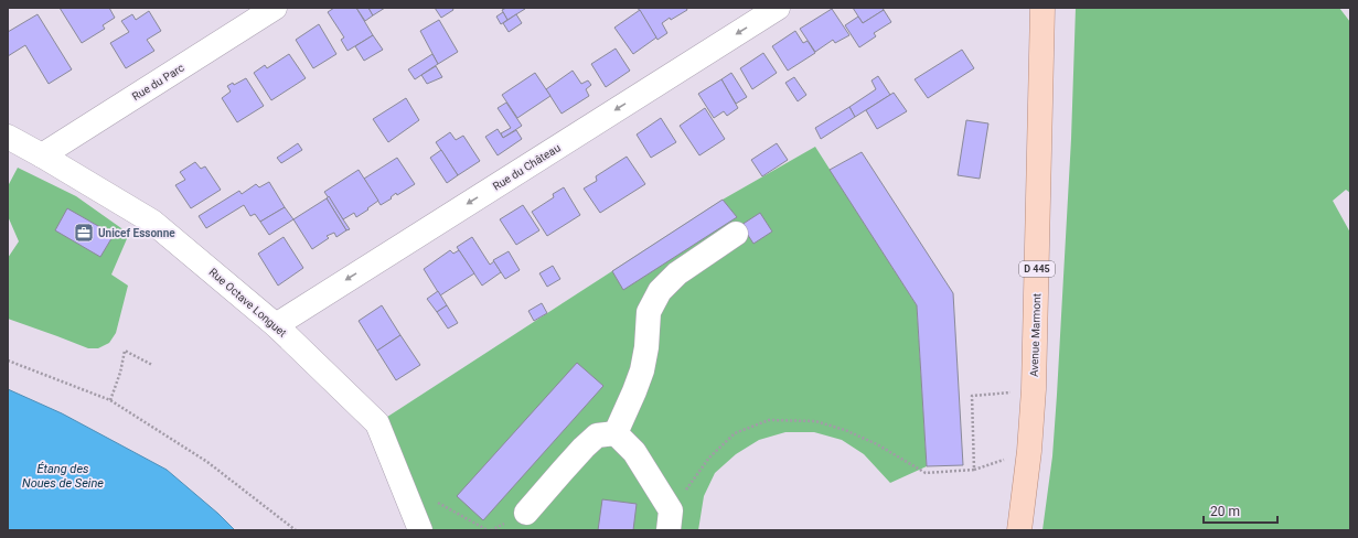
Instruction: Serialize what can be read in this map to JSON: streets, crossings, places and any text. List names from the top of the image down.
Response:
{
  "streets": {
    "main road": ["D 445", "Avenue Marmont"],
    "street": ["Rue du Parc", "Rue du Château", "Rue Octave Longuet"]
  },
  "crossings": [
    ["Rue du Parc", "Rue Octave Longuet"],
    ["Rue du Château", "Rue Octave Longuet"]
  ],
  "one_way": ["Rue du Château"],
  "water": ["Étang des Noues de Seine"],
  "places": {
    "office": ["Unicef Essonne"]
  },
  "scale_bar": "20 m"
}
